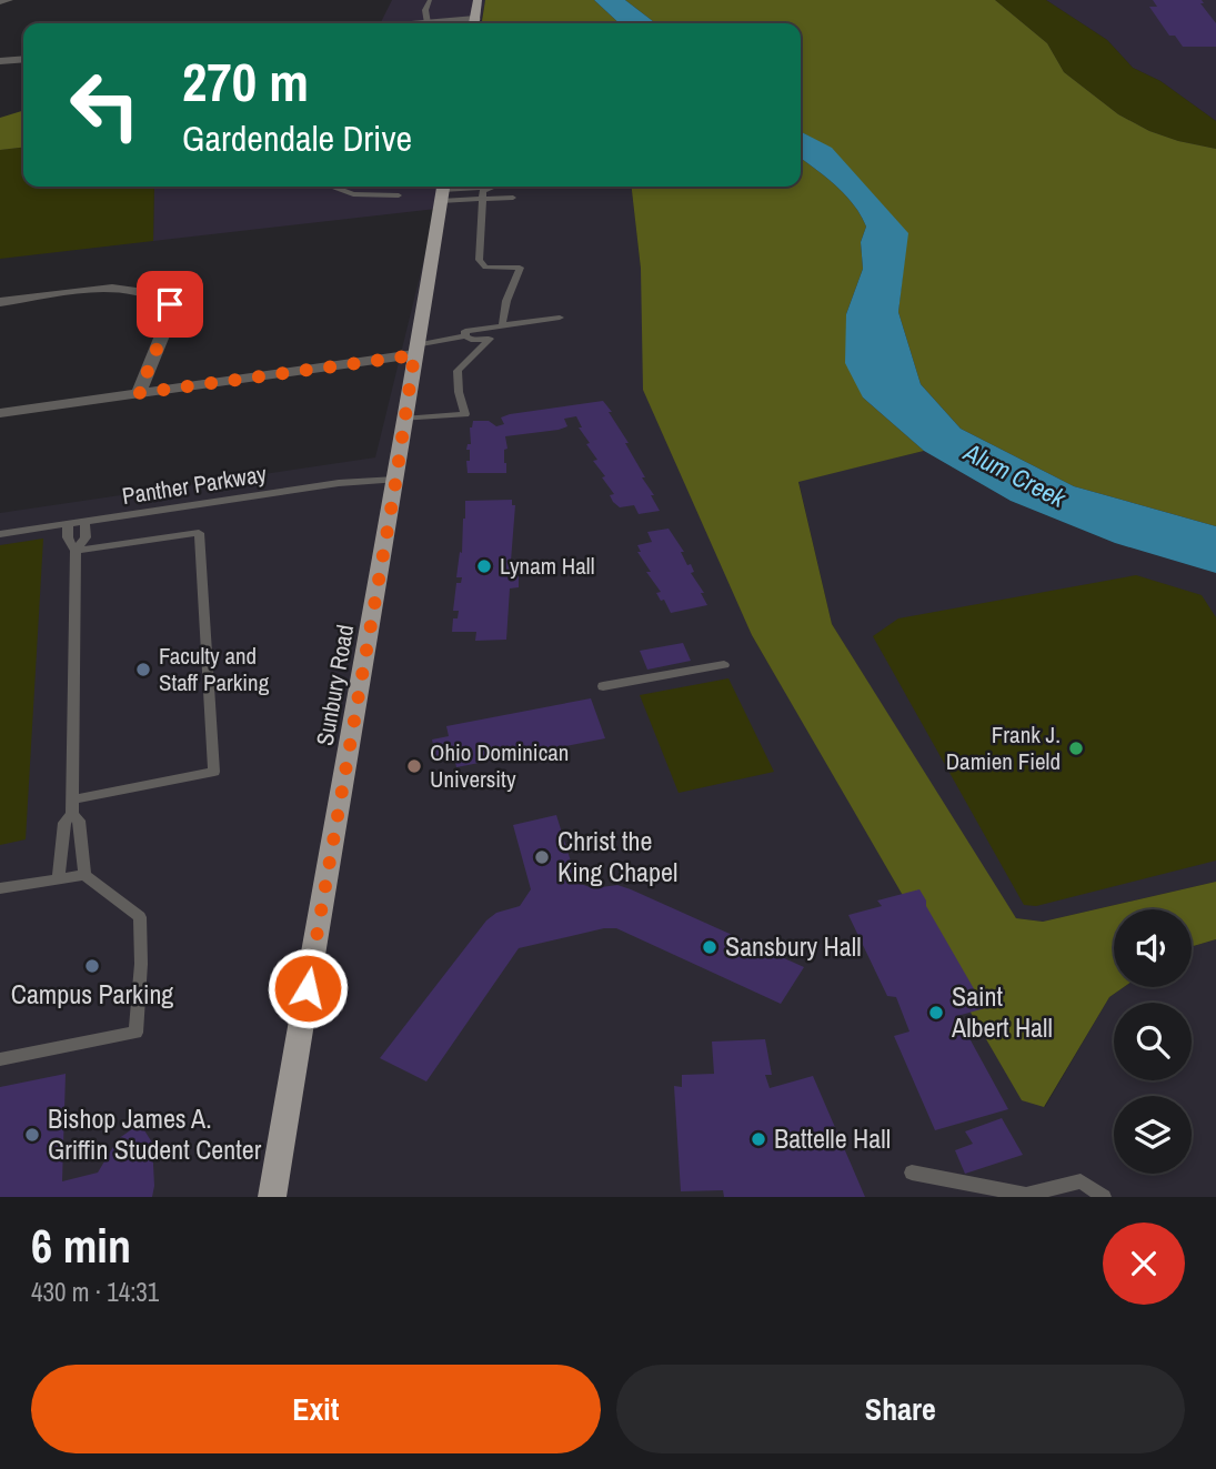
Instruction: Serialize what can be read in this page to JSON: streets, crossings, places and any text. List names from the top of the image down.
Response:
{
  "streets": {
    "main road": ["Sunbury Road"],
    "lane": ["Panther Parkway"]
  },
  "crossings": [
    ["Panther Parkway", "Sunbury Road"]
  ],
  "water": ["Alum Creek"],
  "places": [
    "Lynam Hall",
    "Faculty and Staff Parking",
    "Frank J. Damien Field",
    "Ohio Dominican University",
    "Christ the King Chapel",
    "Sansbury Hall",
    "Campus Parking",
    "Saint Albert Hall",
    "Bishop James A. Griffin Student Center",
    "Battelle Hall"
  ],
  "page": {
    "turn": ["270 m", "Gardendale Drive"],
    "heading": ["6 min", "430 m · 14:31"],
    "buttons": ["Exit", "Share"]
  }
}
